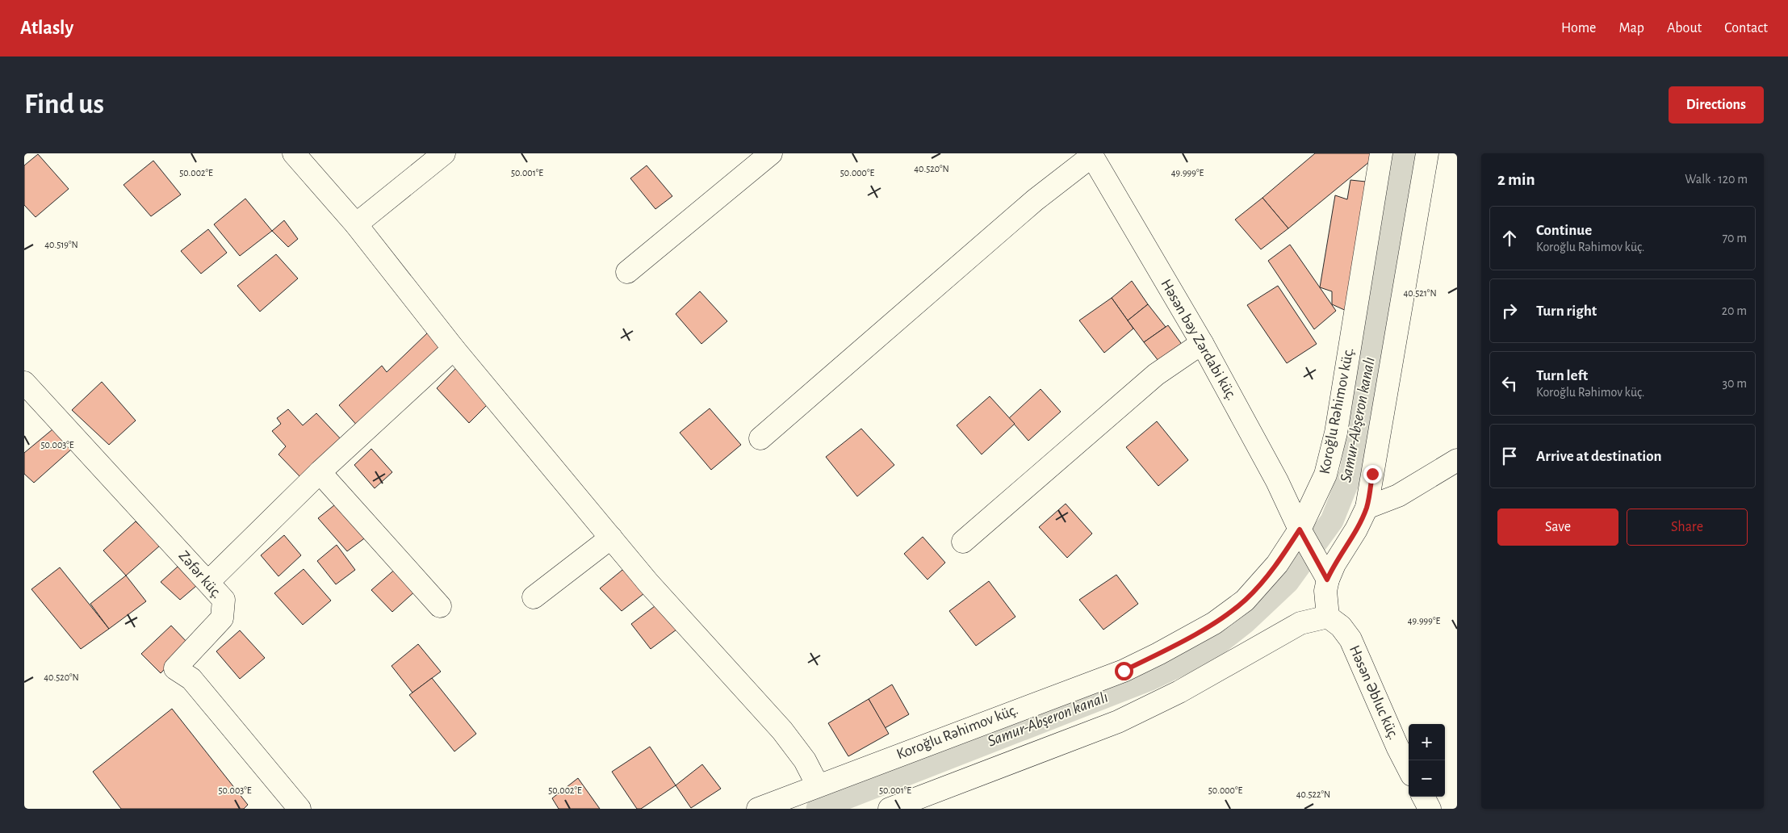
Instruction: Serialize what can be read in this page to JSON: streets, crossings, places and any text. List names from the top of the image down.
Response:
{
  "streets": {
    "street": [
      "Həsən bəy Zərdabi küç.",
      "Koroğlu Rəhimov küç.",
      "Zəfər küç.",
      "Həsən Əbluc küç."
    ]
  },
  "crossings": [
    ["Həsən bəy Zərdabi küç.", "Koroğlu Rəhimov küç."]
  ],
  "water": ["Samur-Abşeron kanalı"],
  "page": {
    "header": "Atlasly",
    "nav": [
      "Home",
      "Map",
      "About",
      "Contact"
    ],
    "buttons": [
      "Directions",
      ["Save", "Share"]
    ],
    "title": "Find us",
    "heading": ["2 min", "Walk · 120 m"],
    "list": [
      ["Continue", "Koroğlu Rəhimov küç.", "70 m"],
      ["Turn right", "20 m"],
      ["Turn left", "Koroğlu Rəhimov küç.", "30 m"],
      "Arrive at destination"
    ],
    "map_buttons": ["+", "−"]
  },
  "coordinates": [
    "40.520°N",
    "49.999°E",
    "50.002°E",
    "50.001°E",
    "50.000°E",
    "40.519°N",
    "40.521°N",
    "50.003°E",
    "40.522°N"
  ]
}
